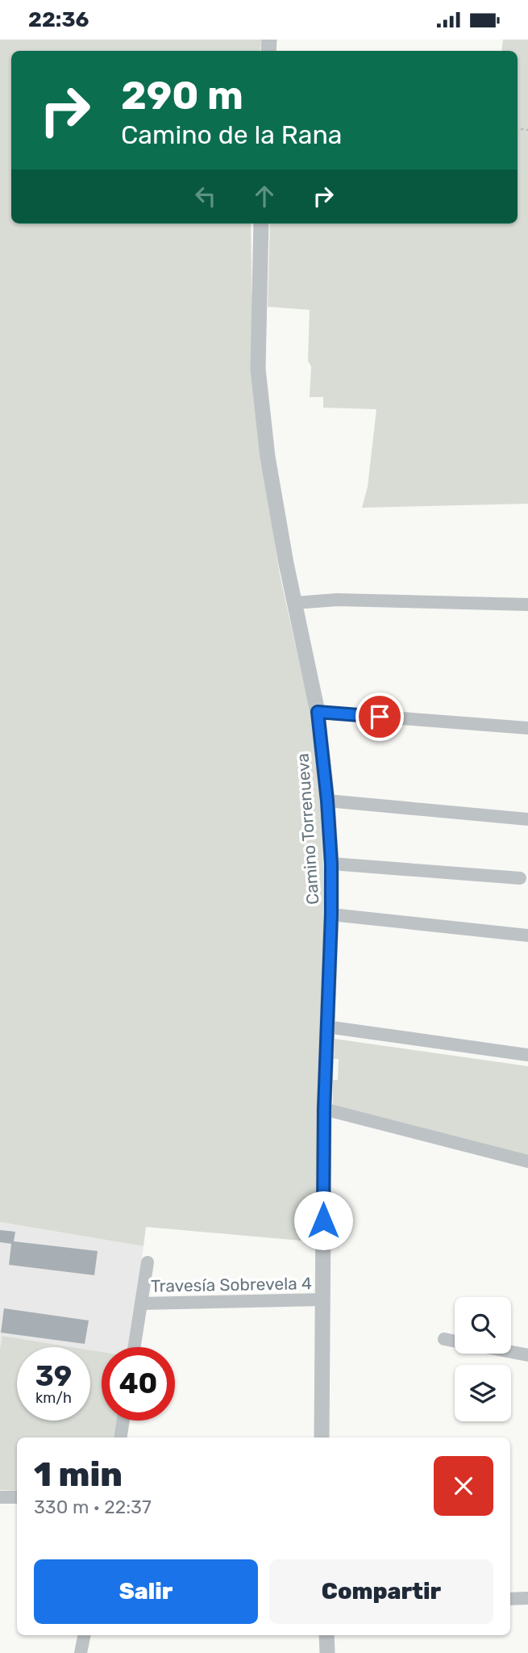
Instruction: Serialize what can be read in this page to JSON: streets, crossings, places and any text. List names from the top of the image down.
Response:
{
  "streets": {
    "street": ["Camino Torrenueva", "Travesía Sobrevela 4"]
  },
  "crossings": [
    ["Camino Torrenueva", "Travesía Sobrevela 4"]
  ],
  "page": {
    "status": "22:36",
    "turn": ["290 m", "Camino de la Rana"],
    "speed": "39 km/h",
    "limit": "40",
    "heading": ["1 min", "330 m · 22:37"],
    "buttons": ["Salir", "Compartir"]
  }
}
